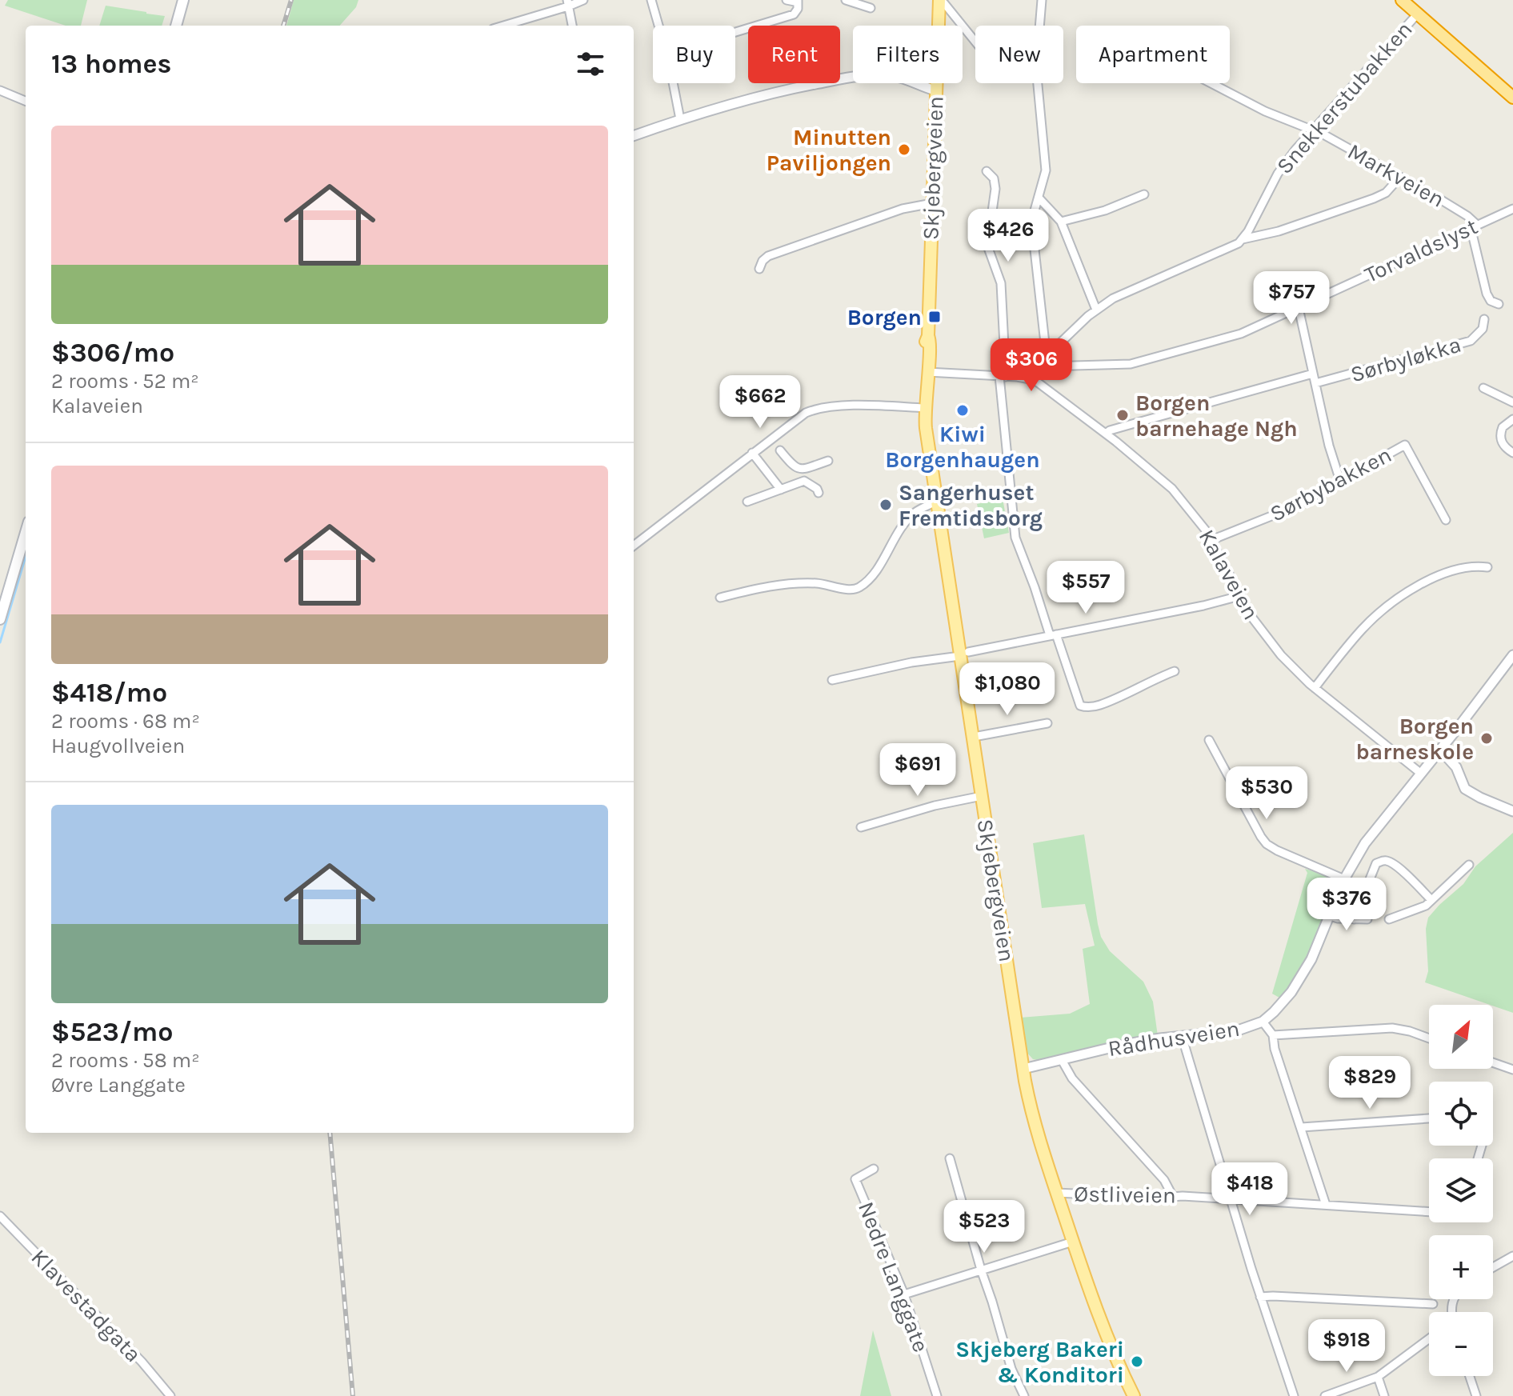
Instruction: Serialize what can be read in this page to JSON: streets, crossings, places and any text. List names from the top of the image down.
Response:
{
  "streets": {
    "main road": ["Skjebergveien"],
    "street": [
      "Snekkerstubakken",
      "Markveien",
      "Torvaldslyst",
      "Sørbyløkka",
      "Sørbybakken",
      "Kalaveien",
      "Rådhusveien",
      "Østliveien",
      "Nedre Langgate",
      "Klavestadgata"
    ]
  },
  "crossings": [
    ["Snekkerstubakken", "Markveien"],
    ["Skjebergveien", "Rådhusveien"],
    ["Skjebergveien", "Østliveien"],
    ["Markveien", "Torvaldslyst"],
    ["Sørbybakken", "Kalaveien"],
    ["Kalaveien", "Rådhusveien"]
  ],
  "places": {
    "other": [
      "Minutten Paviljongen",
      "Kiwi Borgenhaugen",
      "Borgen barnehage Ngh",
      "Sangerhuset Fremtidsborg",
      "Borgen barneskole",
      "Skjeberg Bakeri & Konditori"
    ],
    "transit": ["Borgen"]
  },
  "north": "top right",
  "page": {
    "chip": [
      "Buy",
      "Rent",
      "Filters",
      "New",
      "Apartment"
    ],
    "heading": "13 homes",
    "list": [
      {
        "name": "$306/mo",
        "note": "2 rooms · 52 m² · Kalaveien"
      },
      {
        "name": "$418/mo",
        "note": "2 rooms · 68 m² · Haugvollveien"
      },
      {
        "name": "$523/mo",
        "note": "2 rooms · 58 m² · Øvre Langgate"
      }
    ],
    "price": [
      "$426",
      "$757",
      "$306",
      "$662",
      "$557",
      "$1,080",
      "$691",
      "$530",
      "$376",
      "$829",
      "$418",
      "$523",
      "$918"
    ],
    "map_buttons": ["+", "−"]
  }
}
